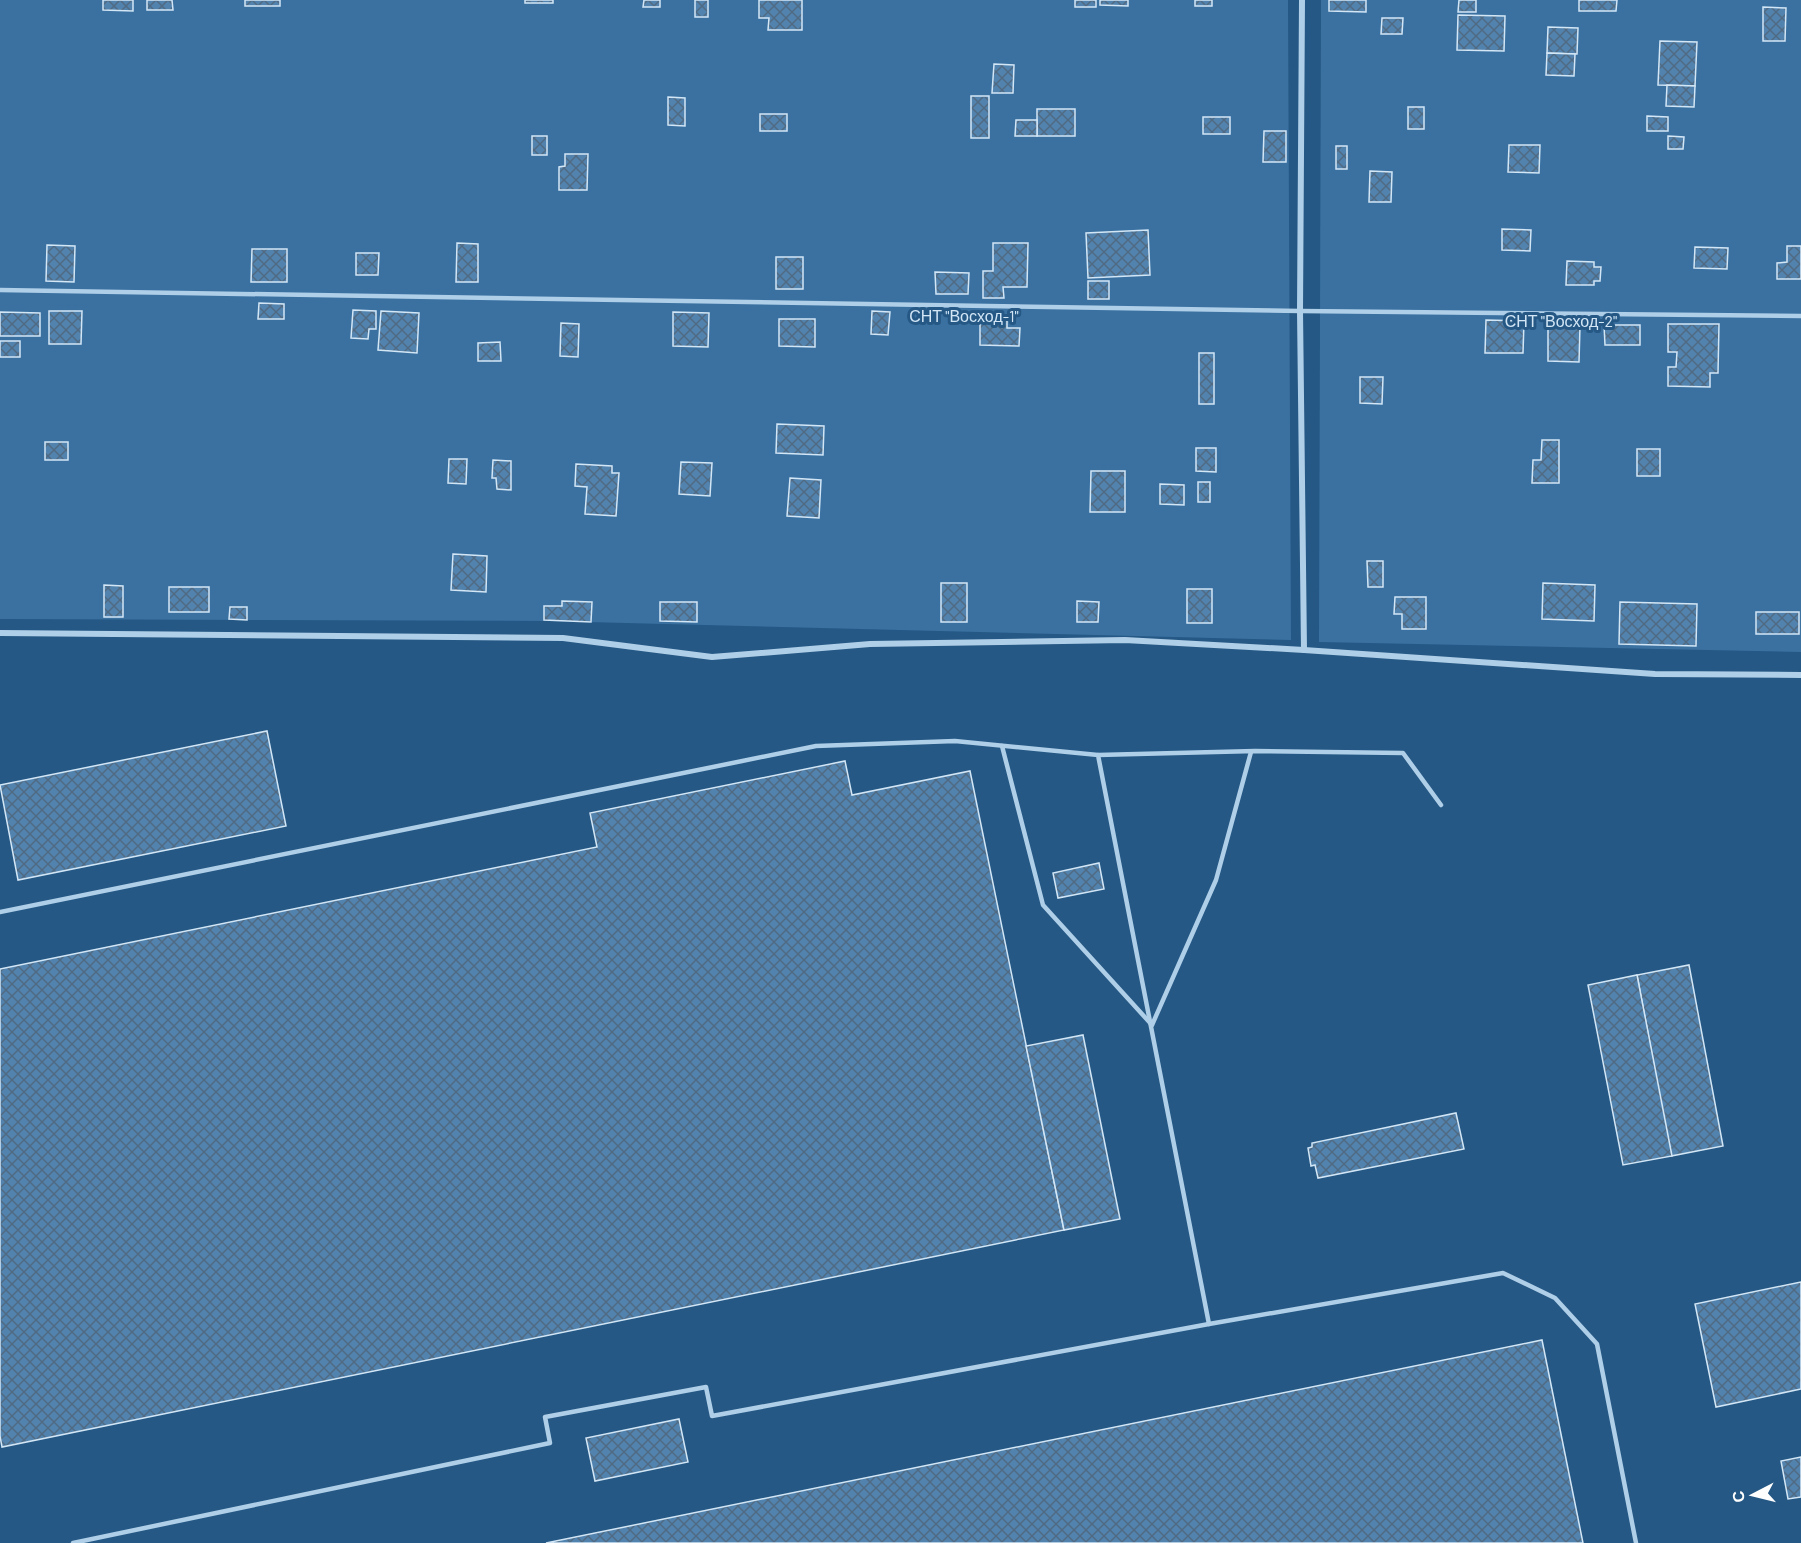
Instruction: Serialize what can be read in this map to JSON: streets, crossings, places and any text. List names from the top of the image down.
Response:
{
  "parks": ["СНТ \"Восход-1\"", "СНТ \"Восход-2\""],
  "north": "left"
}
